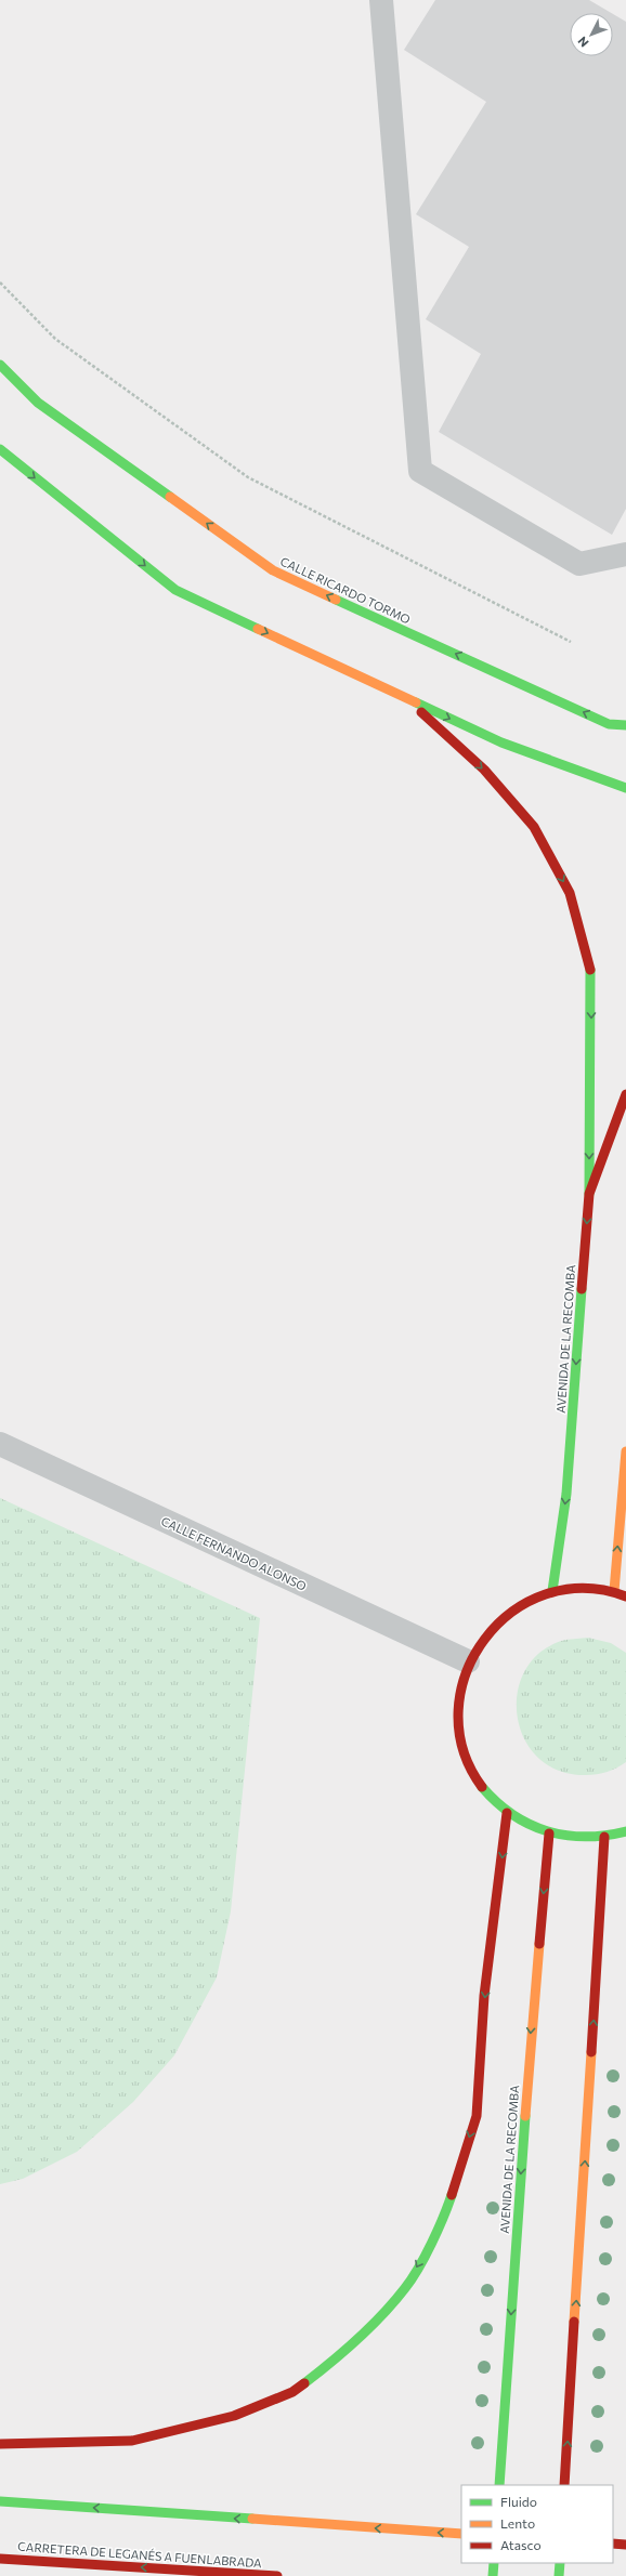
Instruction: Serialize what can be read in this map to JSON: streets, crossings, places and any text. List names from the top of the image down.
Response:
{
  "streets": {
    "main road": ["CALLE RICARDO TORMO", "AVENIDA DE LA RECOMBA", "CARRETERA DE LEGANÉS A FUENLABRADA"],
    "street": ["CALLE FERNANDO ALONSO"]
  },
  "legend": ["Fluido", "Lento", "Atasco"],
  "north": "bottom left"
}
